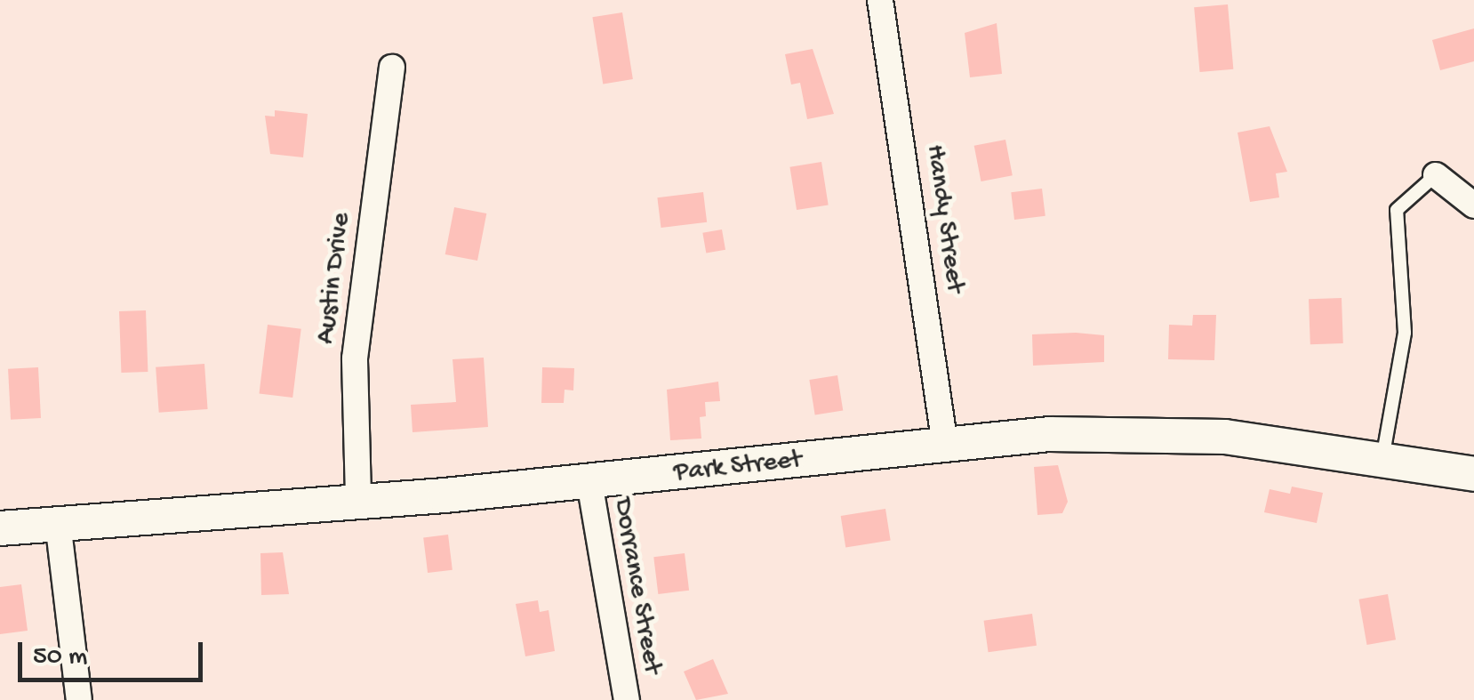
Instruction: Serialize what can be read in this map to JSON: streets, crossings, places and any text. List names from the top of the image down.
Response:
{
  "streets": {
    "main road": ["Park Street"],
    "street": ["Handy Street", "Austin Drive", "Dorrance Street"]
  },
  "crossings": [
    ["Handy Street", "Park Street"],
    ["Austin Drive", "Park Street"],
    ["Park Street", "Dorrance Street"]
  ],
  "scale_bar": "50 m"
}
